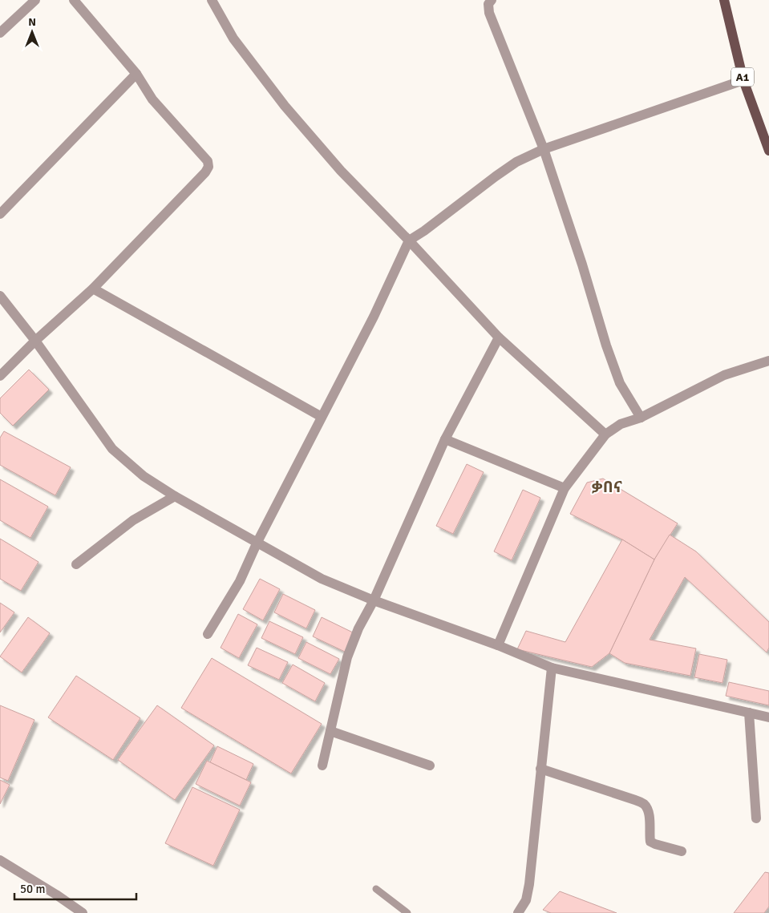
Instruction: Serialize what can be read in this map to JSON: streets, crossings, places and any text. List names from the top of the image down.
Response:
{
  "streets": {
    "main road": ["A1"]
  },
  "districts": ["ቃበና"],
  "scale_bar": "50 m",
  "north": "top"
}
